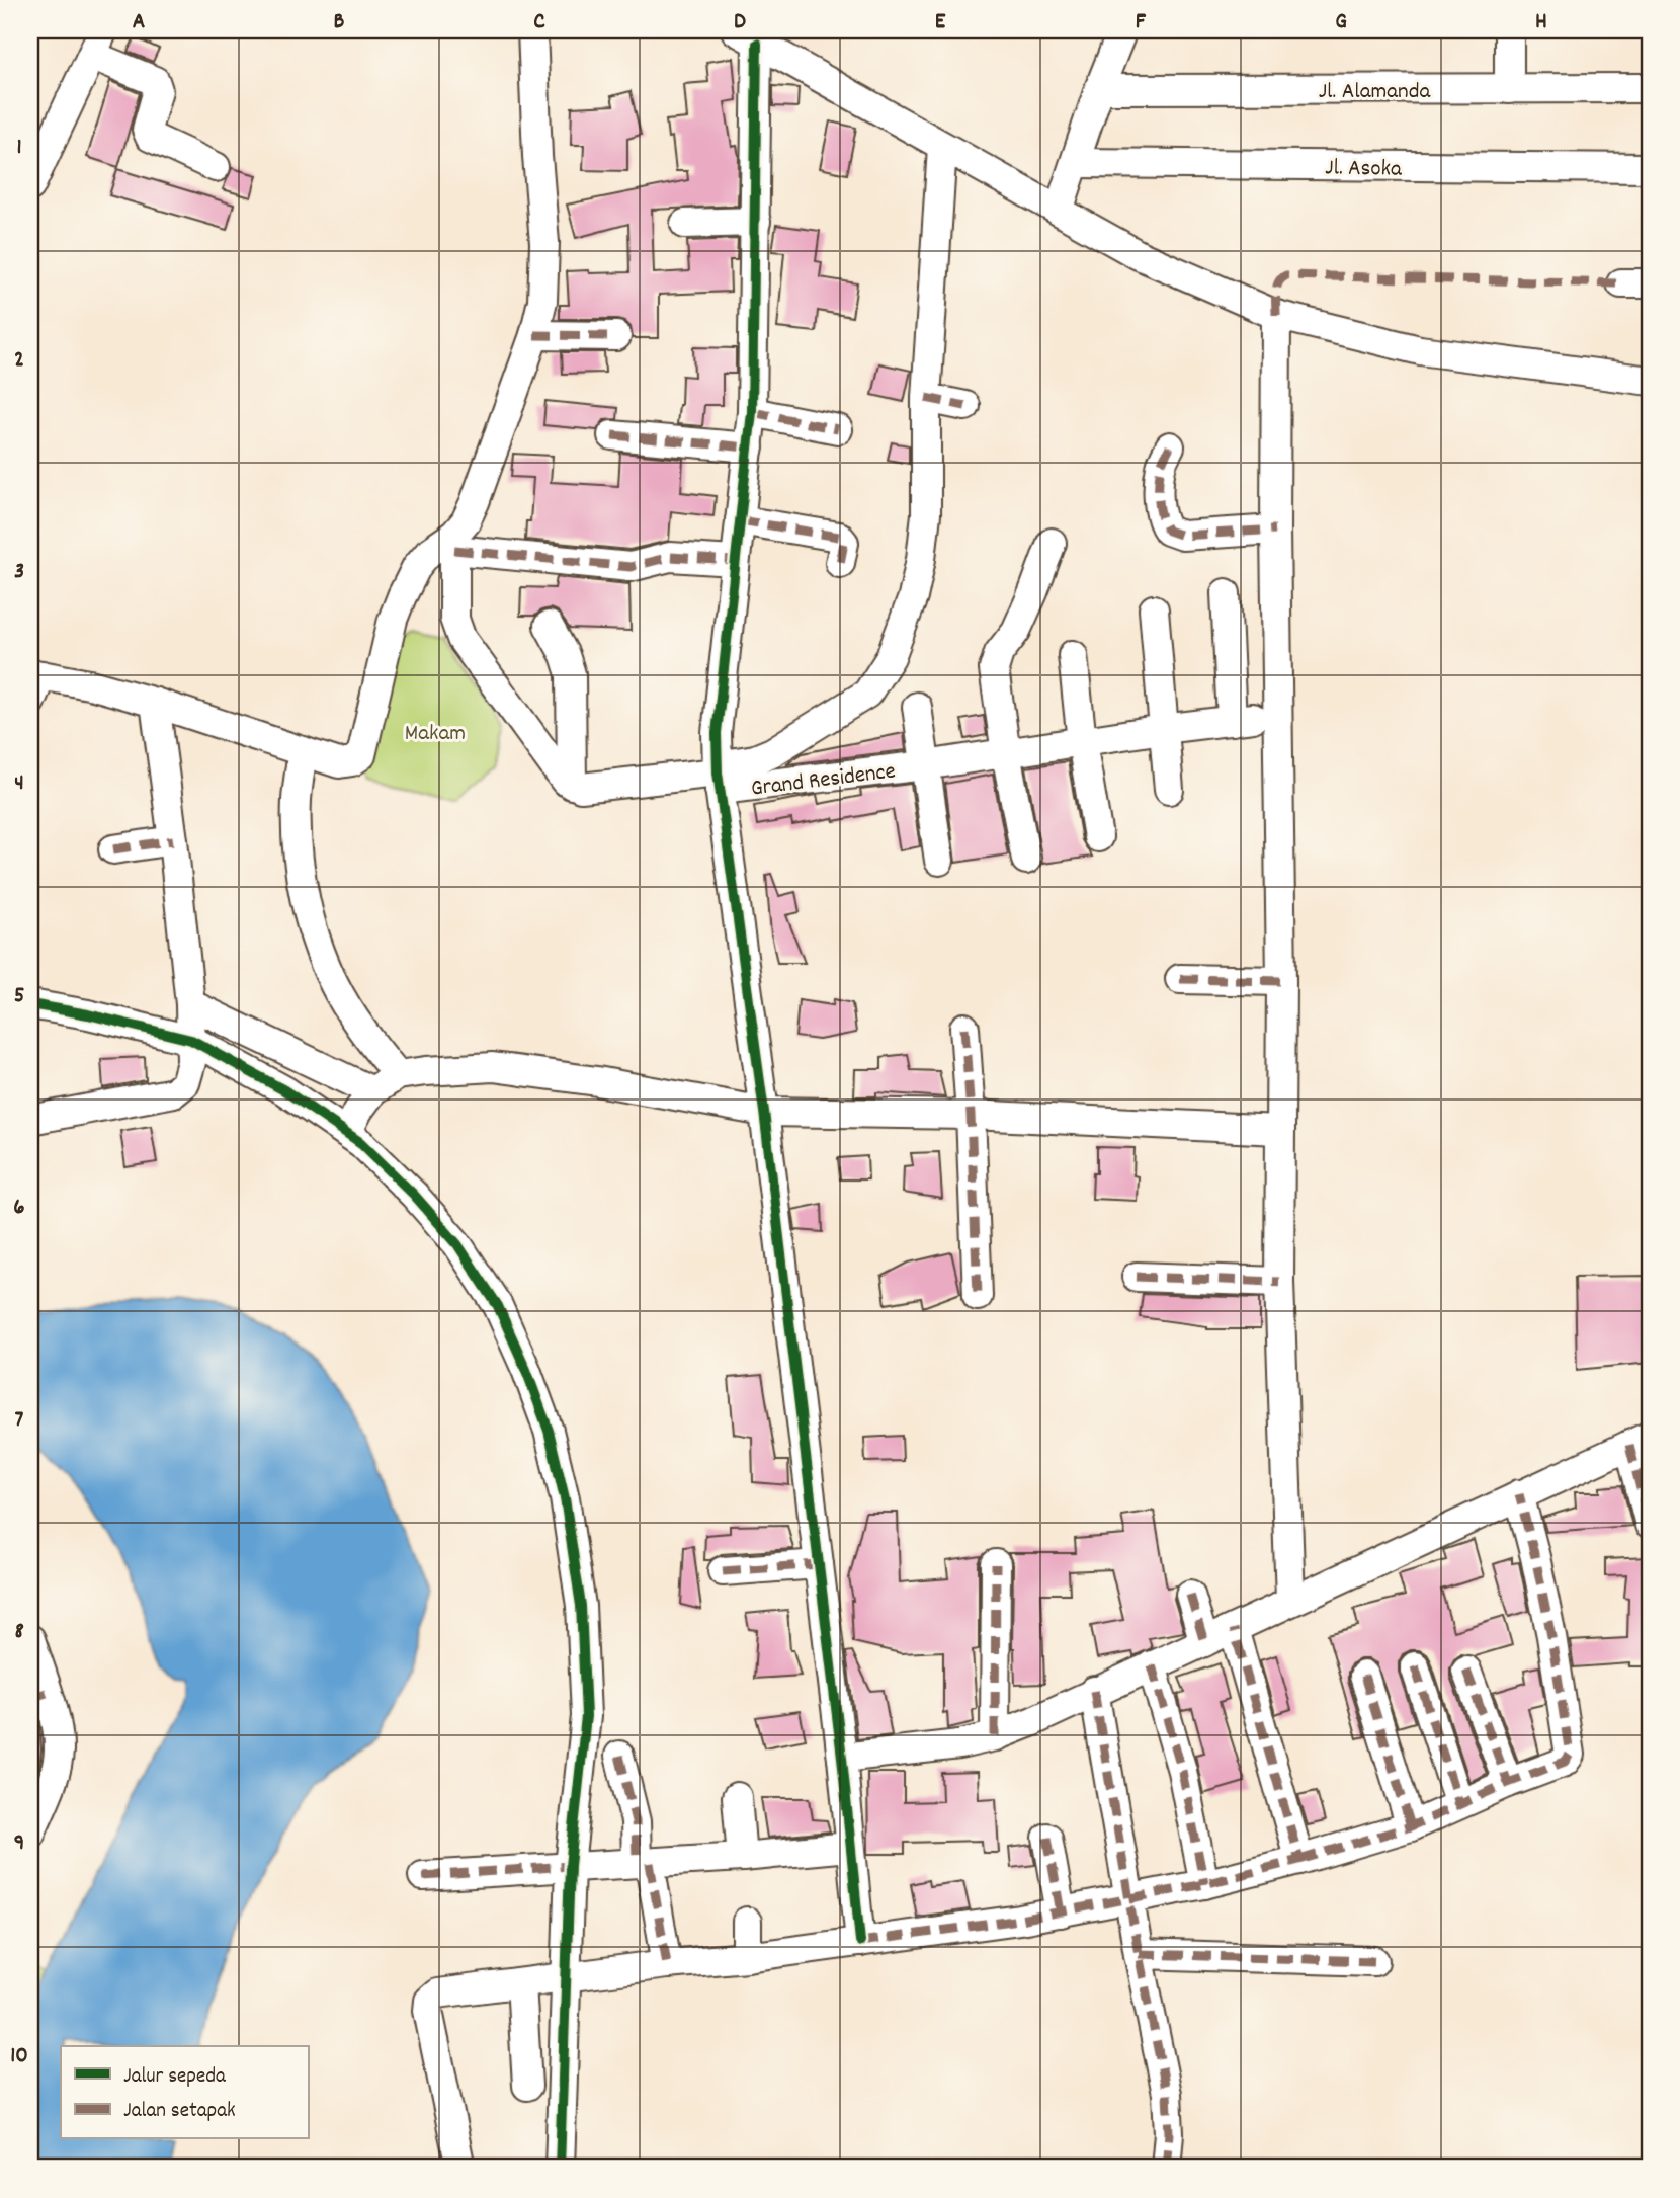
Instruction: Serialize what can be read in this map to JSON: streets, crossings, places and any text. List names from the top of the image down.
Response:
{
  "streets": {
    "street": ["Jl. Alamanda", "Jl. Asoka", "Grand Residence"]
  },
  "parks": ["Makam"],
  "legend": ["Jalur sepeda", "Jalan setapak"],
  "grid": {
    "columns": [
      "A",
      "B",
      "C",
      "D",
      "E",
      "F",
      "G",
      "H"
    ],
    "rows": [
      "1",
      "2",
      "3",
      "4",
      "5",
      "6",
      "7",
      "8",
      "9",
      "10"
    ]
  }
}
